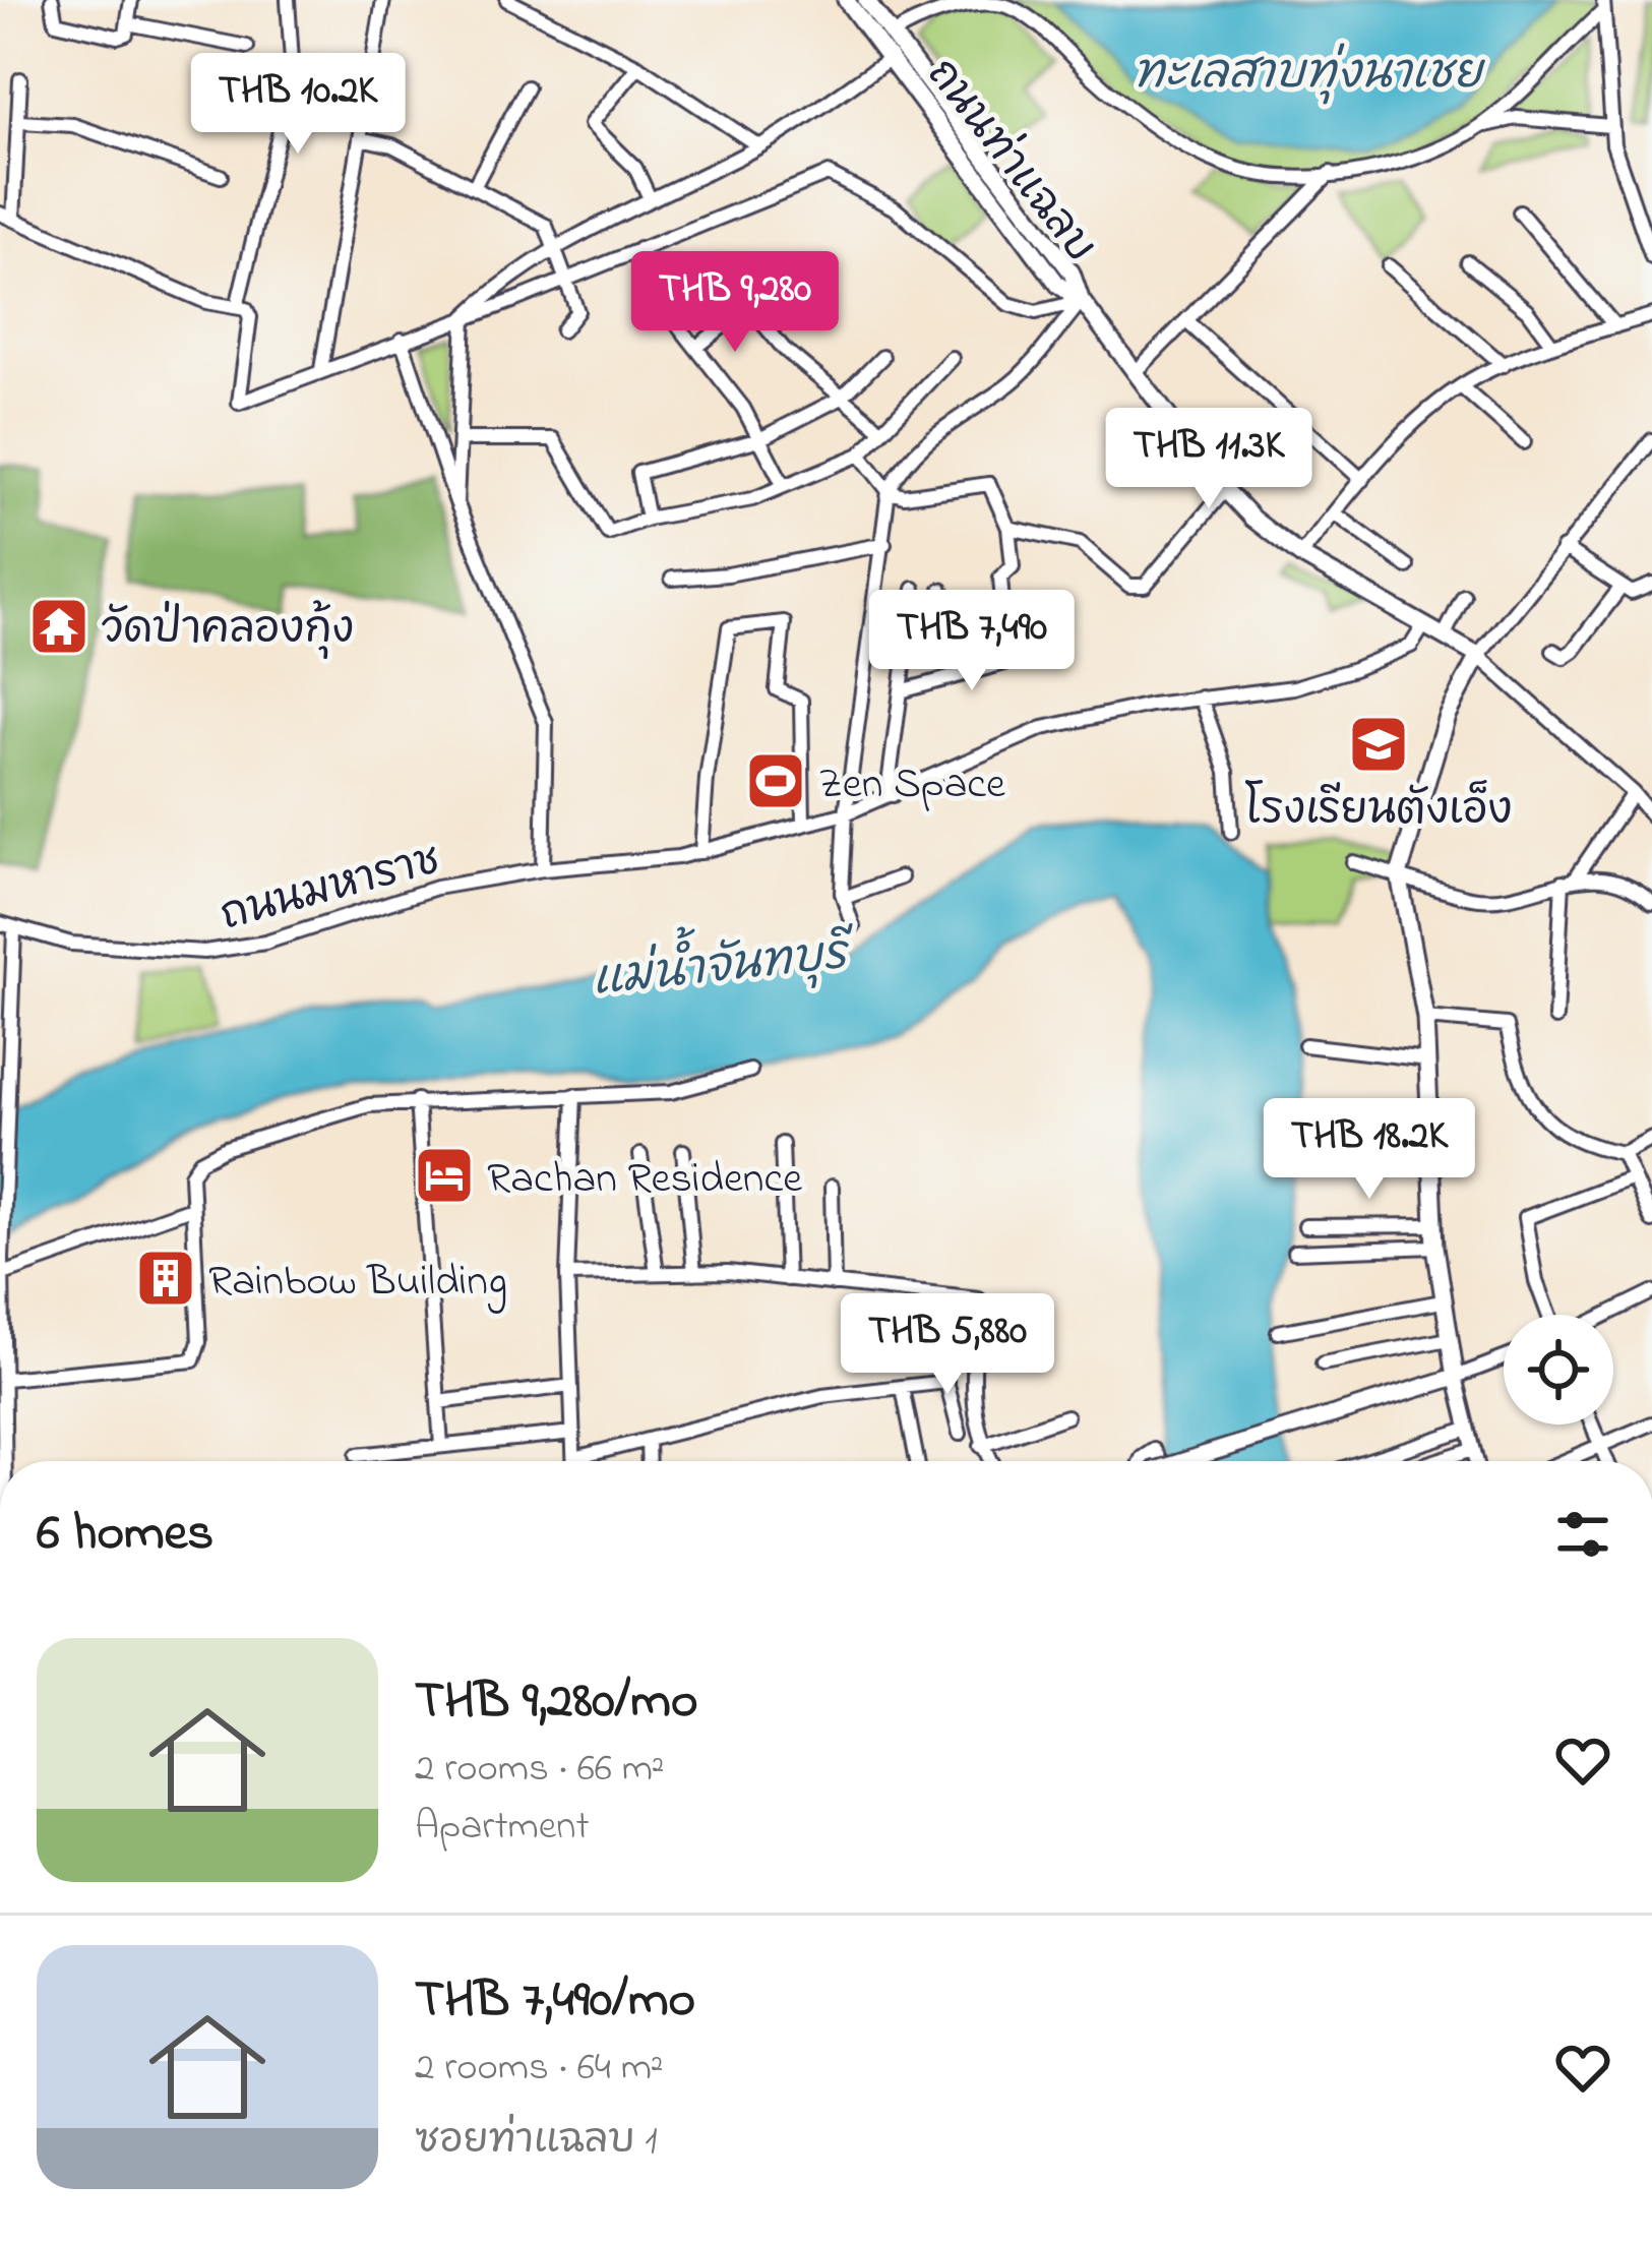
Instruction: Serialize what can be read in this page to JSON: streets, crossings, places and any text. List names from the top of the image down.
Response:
{
  "streets": {
    "main road": ["ถนนท่าแฉลบ"],
    "street": ["ถนนมหาราช"]
  },
  "crossings": [
    ["ถนนท่าแฉลบ", "ถนนมหาราช"]
  ],
  "water": ["ทะเลสาบทุ่งนาเชย", "แม่น้ำจันทบุรี"],
  "places": {
    "temple": ["วัดป่าคลองกุ้ง"],
    "school or university": ["โรงเรียนตังเอ็ง"],
    "sports": ["Zen Space"],
    "hotel": ["Rachan Residence"],
    "building": ["Rainbow Building"]
  },
  "page": {
    "price": [
      "THB 10.2K",
      "THB 9,280",
      "THB 11.3K",
      "THB 7,490",
      "THB 18.2K",
      "THB 5,880"
    ],
    "heading": "6 homes",
    "list": [
      {
        "name": "THB 9,280/mo",
        "note": "2 rooms · 66 m² · Apartment"
      },
      {
        "name": "THB 7,490/mo",
        "note": "2 rooms · 64 m² · ซอยท่าแฉลบ 1"
      }
    ]
  }
}
